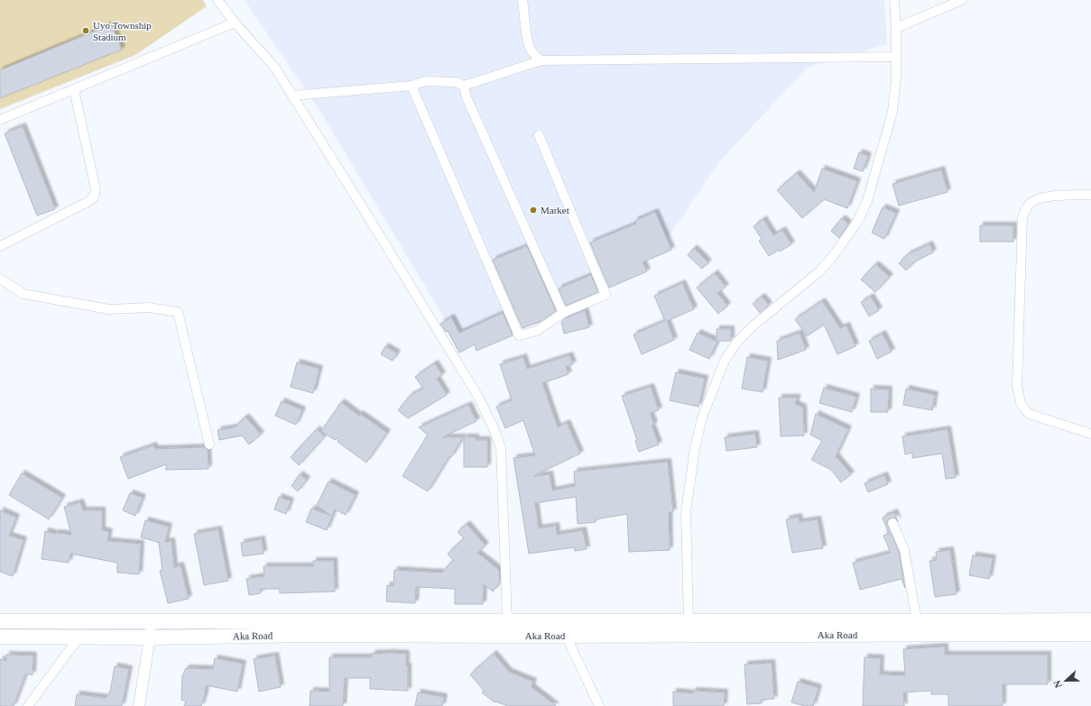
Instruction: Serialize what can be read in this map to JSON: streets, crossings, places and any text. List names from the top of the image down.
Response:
{
  "streets": {
    "main road": ["Aka Road"]
  },
  "places": ["Uyo Township Stadium", "Market"],
  "north": "left"
}
